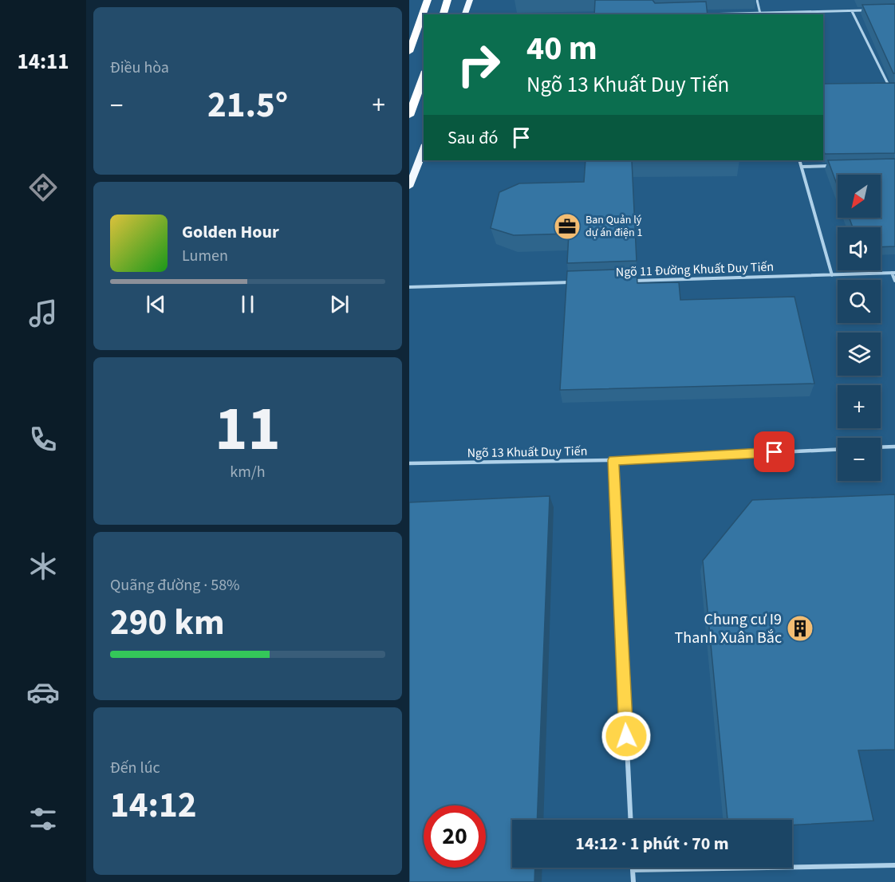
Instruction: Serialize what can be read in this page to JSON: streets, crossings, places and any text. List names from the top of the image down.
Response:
{
  "streets": {
    "lane": ["Ngõ 11 Đường Khuất Duy Tiến", "Ngõ 13 Khuất Duy Tiến"]
  },
  "places": {
    "office": ["Ban Quản lý dự án điện 1"],
    "building": ["Chung cư I9 Thanh Xuân Bắc"]
  },
  "north": "bottom left",
  "page": {
    "tabs": "14:11",
    "tile": [
      "Điều hòa",
      ["11", "km/h"],
      ["Quãng đường · 58%", "290 km"],
      ["Đến lúc", "14:12"]
    ],
    "turn": ["40 m", "Ngõ 13 Khuất Duy Tiến"],
    "heat": ["−", "21.5°", "+"],
    "then": "Sau đó",
    "map_buttons": ["+", "−"],
    "song": ["Golden Hour", "Lumen"],
    "limit": "20",
    "trip": "14:12 · 1 phút · 70 m"
  }
}
